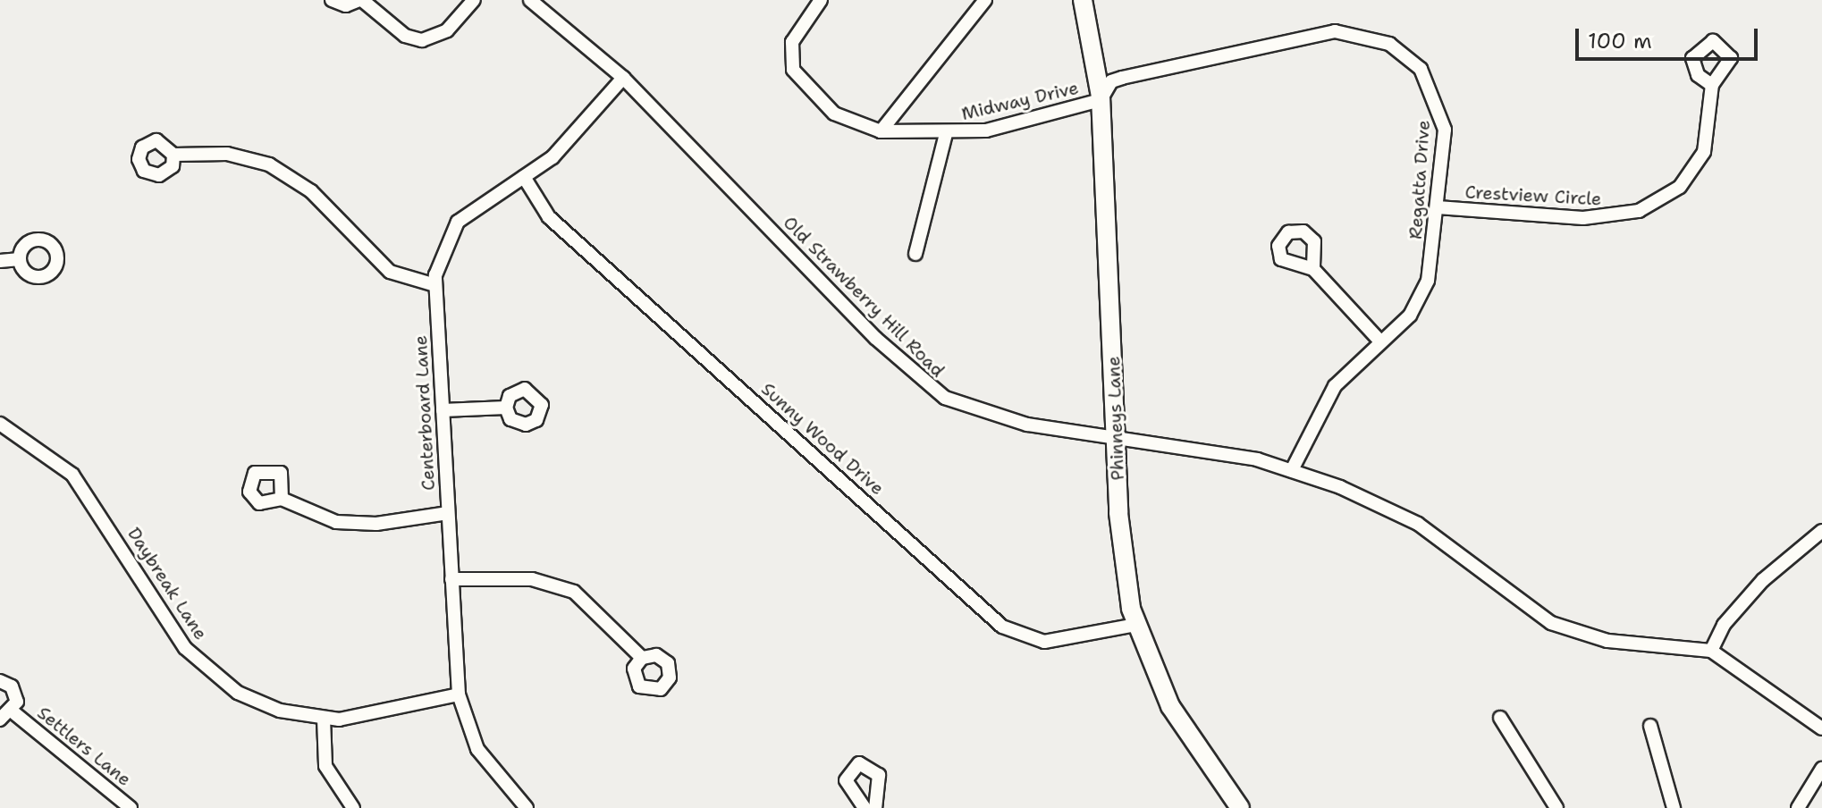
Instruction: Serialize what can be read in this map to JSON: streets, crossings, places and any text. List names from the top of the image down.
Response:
{
  "streets": {
    "main road": ["Phinneys Lane"],
    "street": [
      "Midway Drive",
      "Regatta Drive",
      "Crestview Circle",
      "Old Strawberry Hill Road",
      "Centerboard Lane",
      "Sunny Wood Drive",
      "Daybreak Lane",
      "Settlers Lane"
    ]
  },
  "crossings": [
    ["Midway Drive", "Regatta Drive"],
    ["Midway Drive", "Phinneys Lane"],
    ["Regatta Drive", "Crestview Circle"],
    ["Regatta Drive", "Old Strawberry Hill Road"],
    ["Regatta Drive", "Phinneys Lane"],
    ["Old Strawberry Hill Road", "Centerboard Lane"],
    ["Old Strawberry Hill Road", "Phinneys Lane"],
    ["Centerboard Lane", "Sunny Wood Drive"],
    ["Centerboard Lane", "Daybreak Lane"],
    ["Phinneys Lane", "Sunny Wood Drive"]
  ],
  "scale_bar": "100 m"
}
